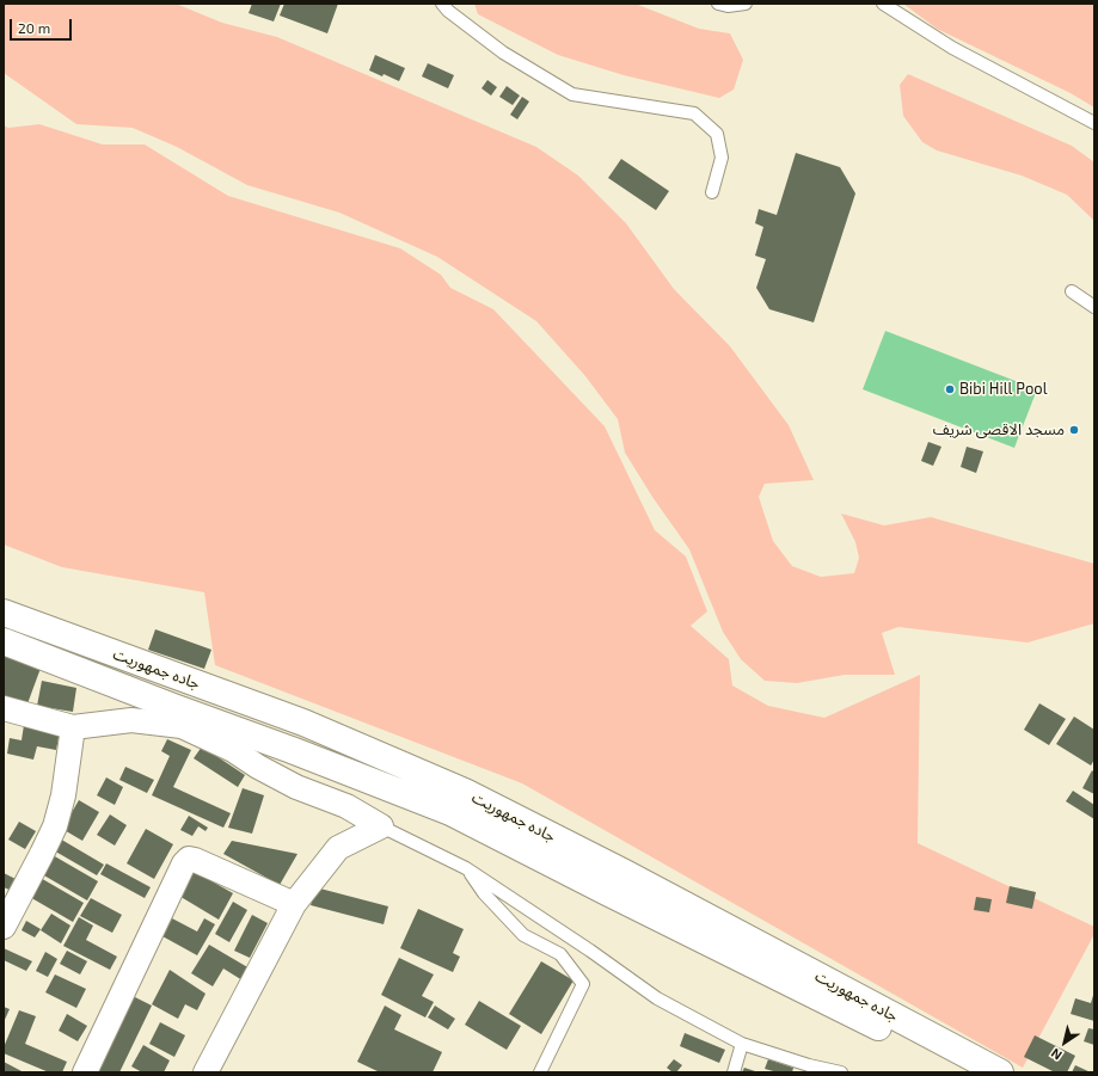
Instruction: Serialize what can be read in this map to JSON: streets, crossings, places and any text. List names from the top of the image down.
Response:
{
  "streets": {
    "main road": ["جاده جمهوریت"]
  },
  "places": ["Bibi Hill Pool", "مسجد الاقصی شریف"],
  "scale_bar": "20 m",
  "north": "bottom left"
}
